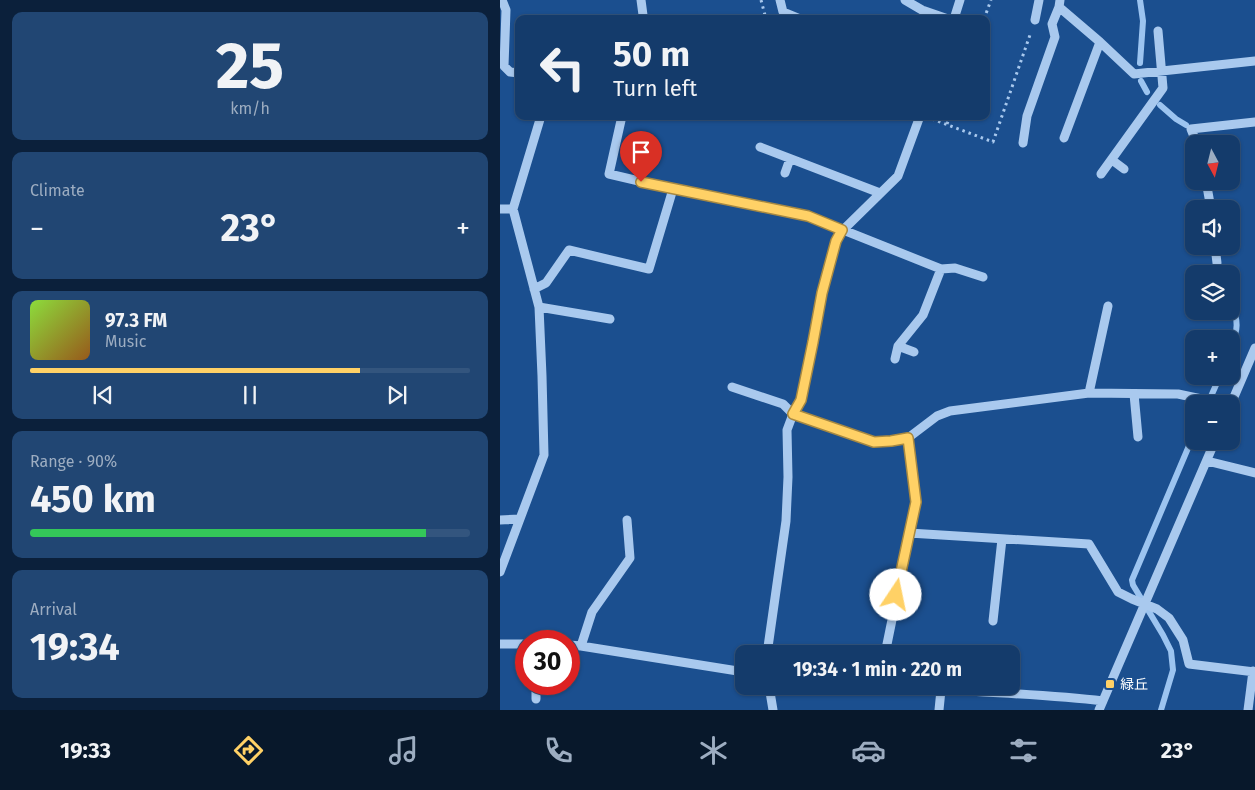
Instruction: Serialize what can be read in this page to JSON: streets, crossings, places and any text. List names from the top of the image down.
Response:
{
  "places": {
    "transit": ["緑丘"]
  },
  "north": "bottom",
  "page": {
    "tile": [
      ["25", "km/h"],
      "Climate",
      ["Range · 90%", "450 km"],
      ["Arrival", "19:34"]
    ],
    "turn": ["50 m", "Turn left"],
    "map_buttons": ["+", "−"],
    "heat": ["−", "23°", "+"],
    "song": ["97.3 FM", "Music"],
    "limit": "30",
    "trip": "19:34 · 1 min · 220 m",
    "tabs": ["19:33", "23°"]
  }
}
